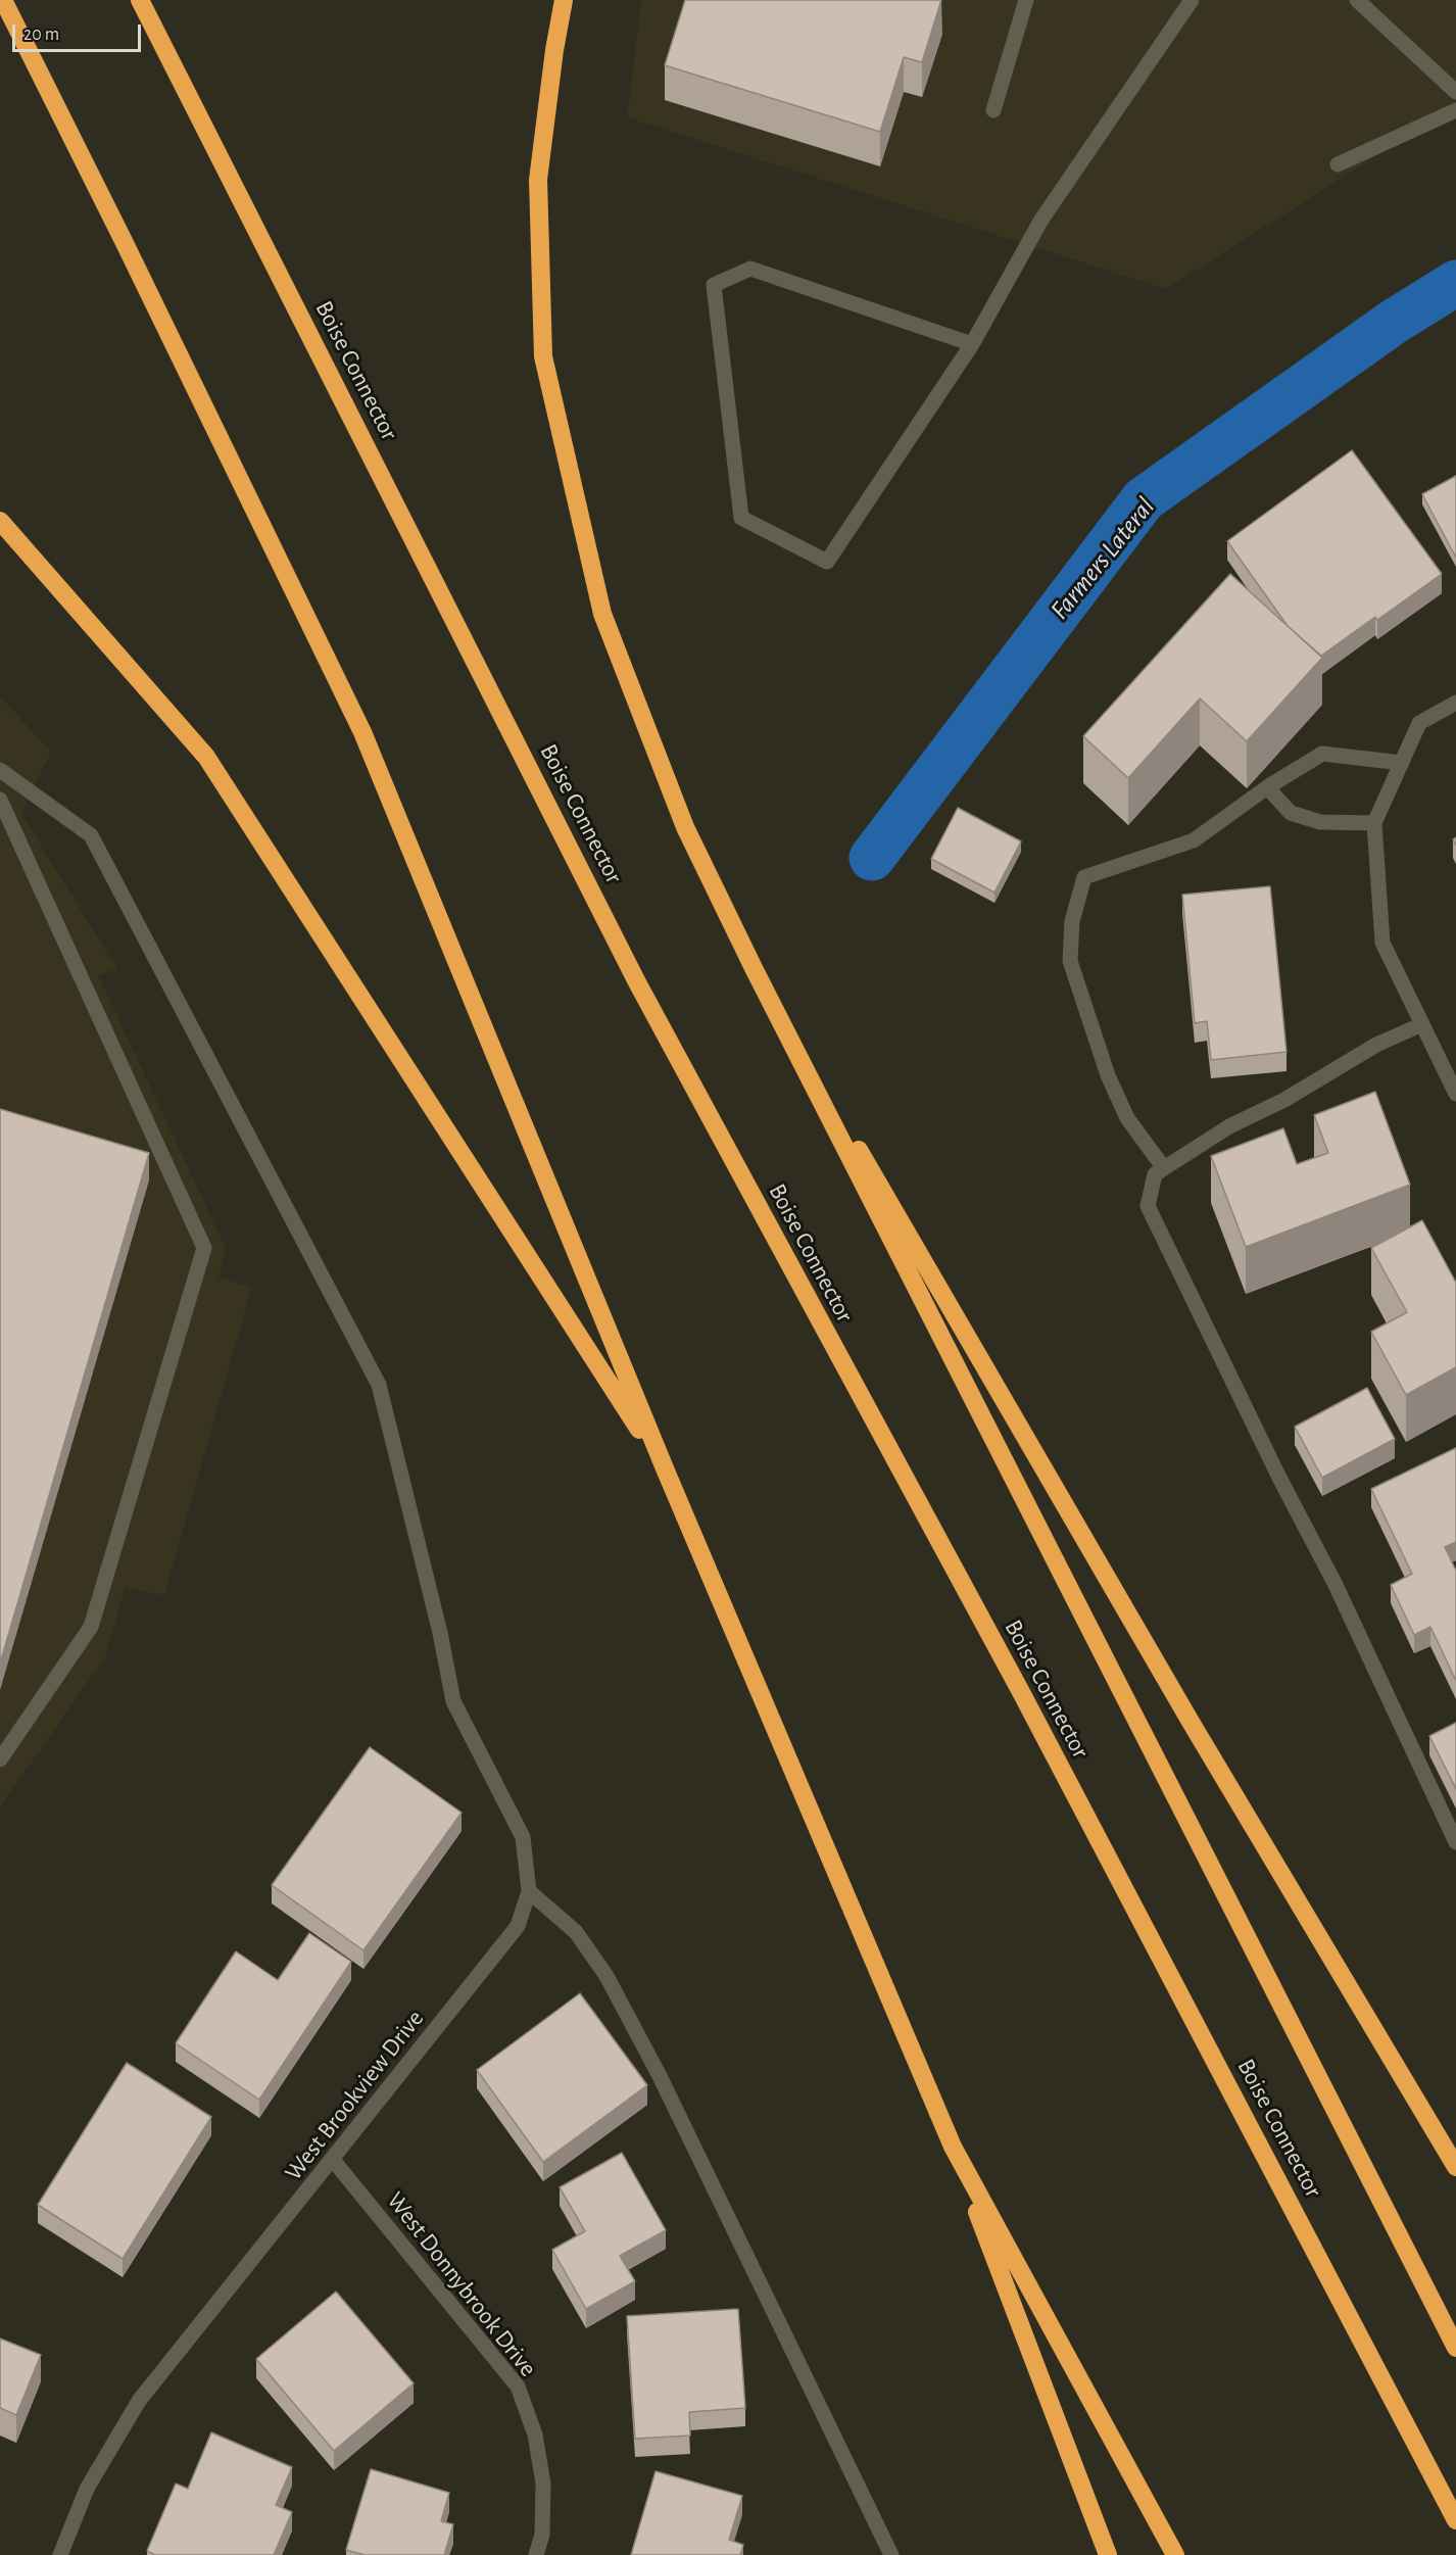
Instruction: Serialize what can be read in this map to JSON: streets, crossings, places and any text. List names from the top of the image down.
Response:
{
  "streets": {
    "highway": ["Boise Connector"],
    "street": ["West Brookview Drive", "West Donnybrook Drive"]
  },
  "crossings": [
    ["West Brookview Drive", "West Donnybrook Drive"]
  ],
  "water": ["Farmers Lateral"],
  "scale_bar": "20 m"
}
